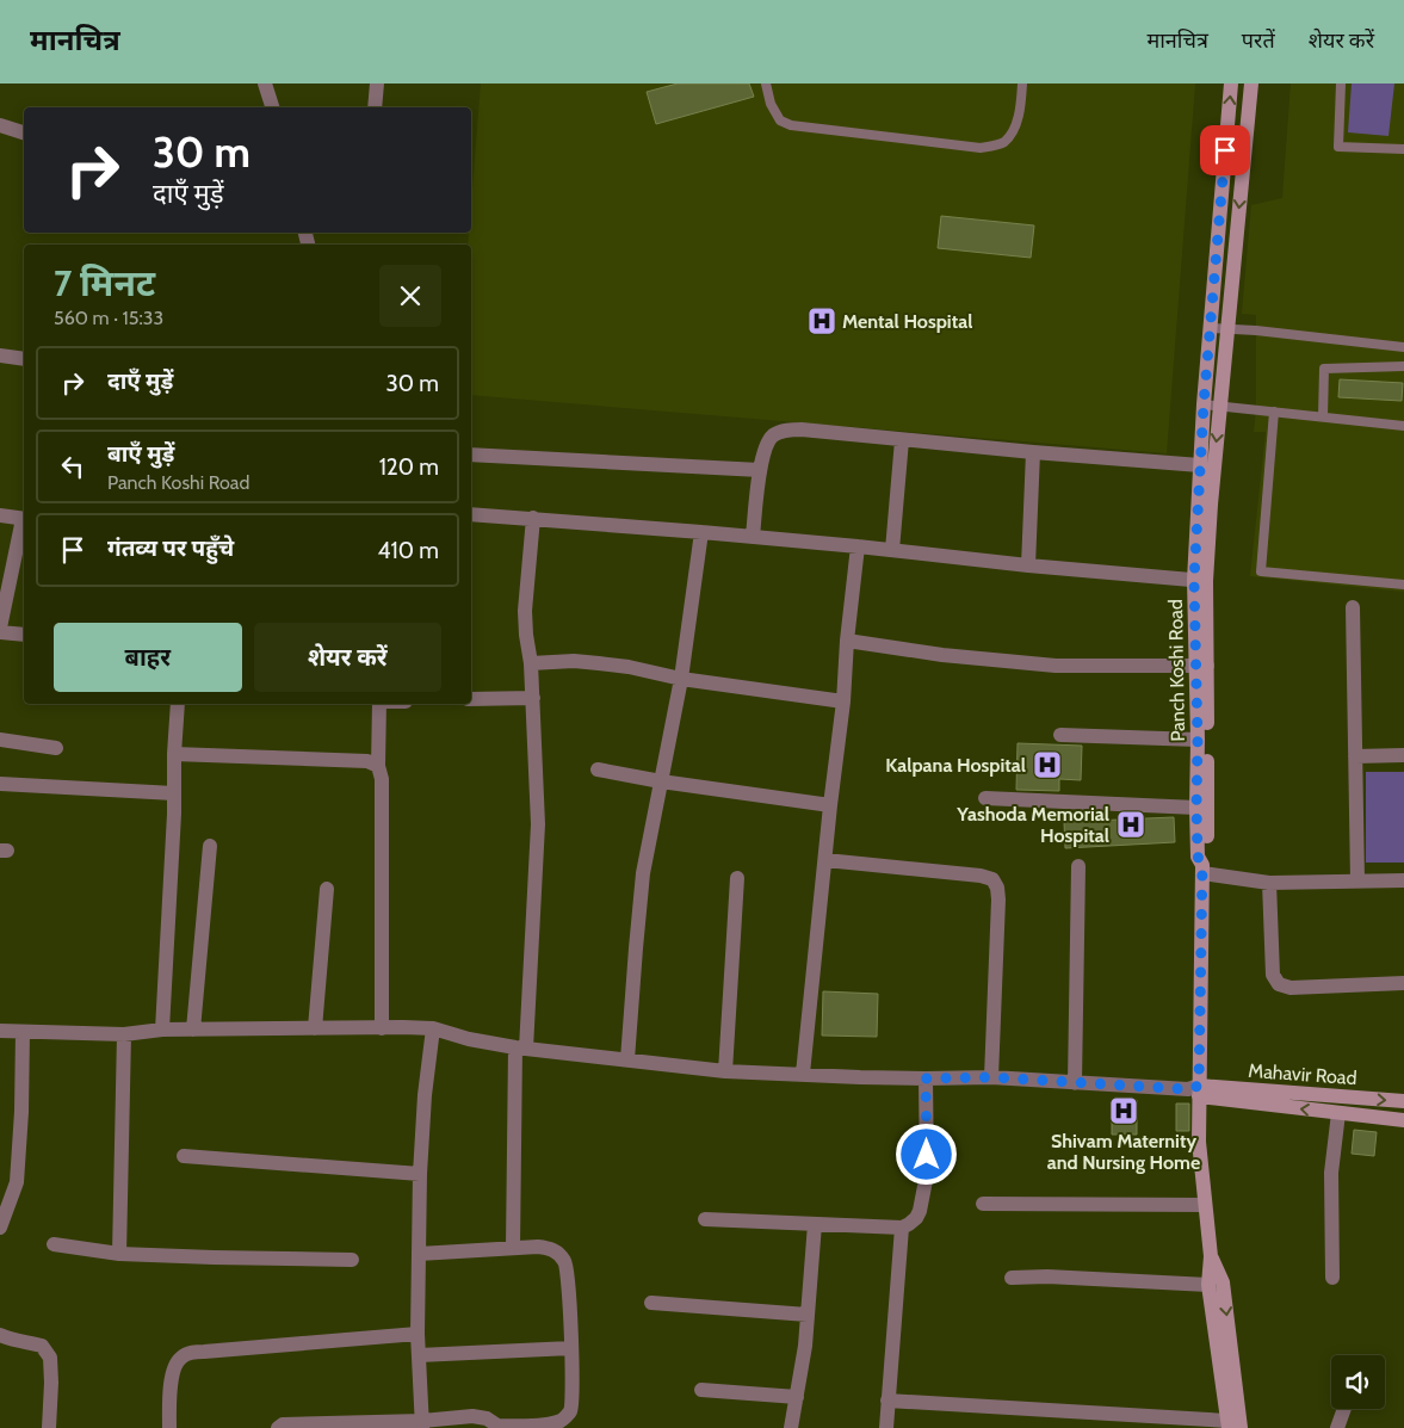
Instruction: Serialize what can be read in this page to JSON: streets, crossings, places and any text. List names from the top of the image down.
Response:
{
  "streets": {
    "street": ["Panch Koshi Road", "Mahavir Road"]
  },
  "crossings": [
    ["Panch Koshi Road", "Mahavir Road"]
  ],
  "places": {
    "hospital": [
      "Mental Hospital",
      "Kalpana Hospital",
      "Yashoda Memorial Hospital",
      "Shivam Maternity and Nursing Home"
    ]
  },
  "page": {
    "header": "मानचित्र",
    "nav": ["मानचित्र", "परतें", "शेयर करें"],
    "turn": ["30 m", "दाएँ मुड़ें"],
    "heading": ["7 मिनट", "560 m · 15:33"],
    "list": [
      {
        "name": "दाएँ मुड़ें",
        "value": "30 m"
      },
      {
        "name": "बाएँ मुड़ें",
        "note": "Panch Koshi Road",
        "value": "120 m"
      },
      {
        "name": "गंतव्य पर पहुँचे",
        "value": "410 m"
      }
    ],
    "buttons": ["बाहर", "शेयर करें"]
  }
}
